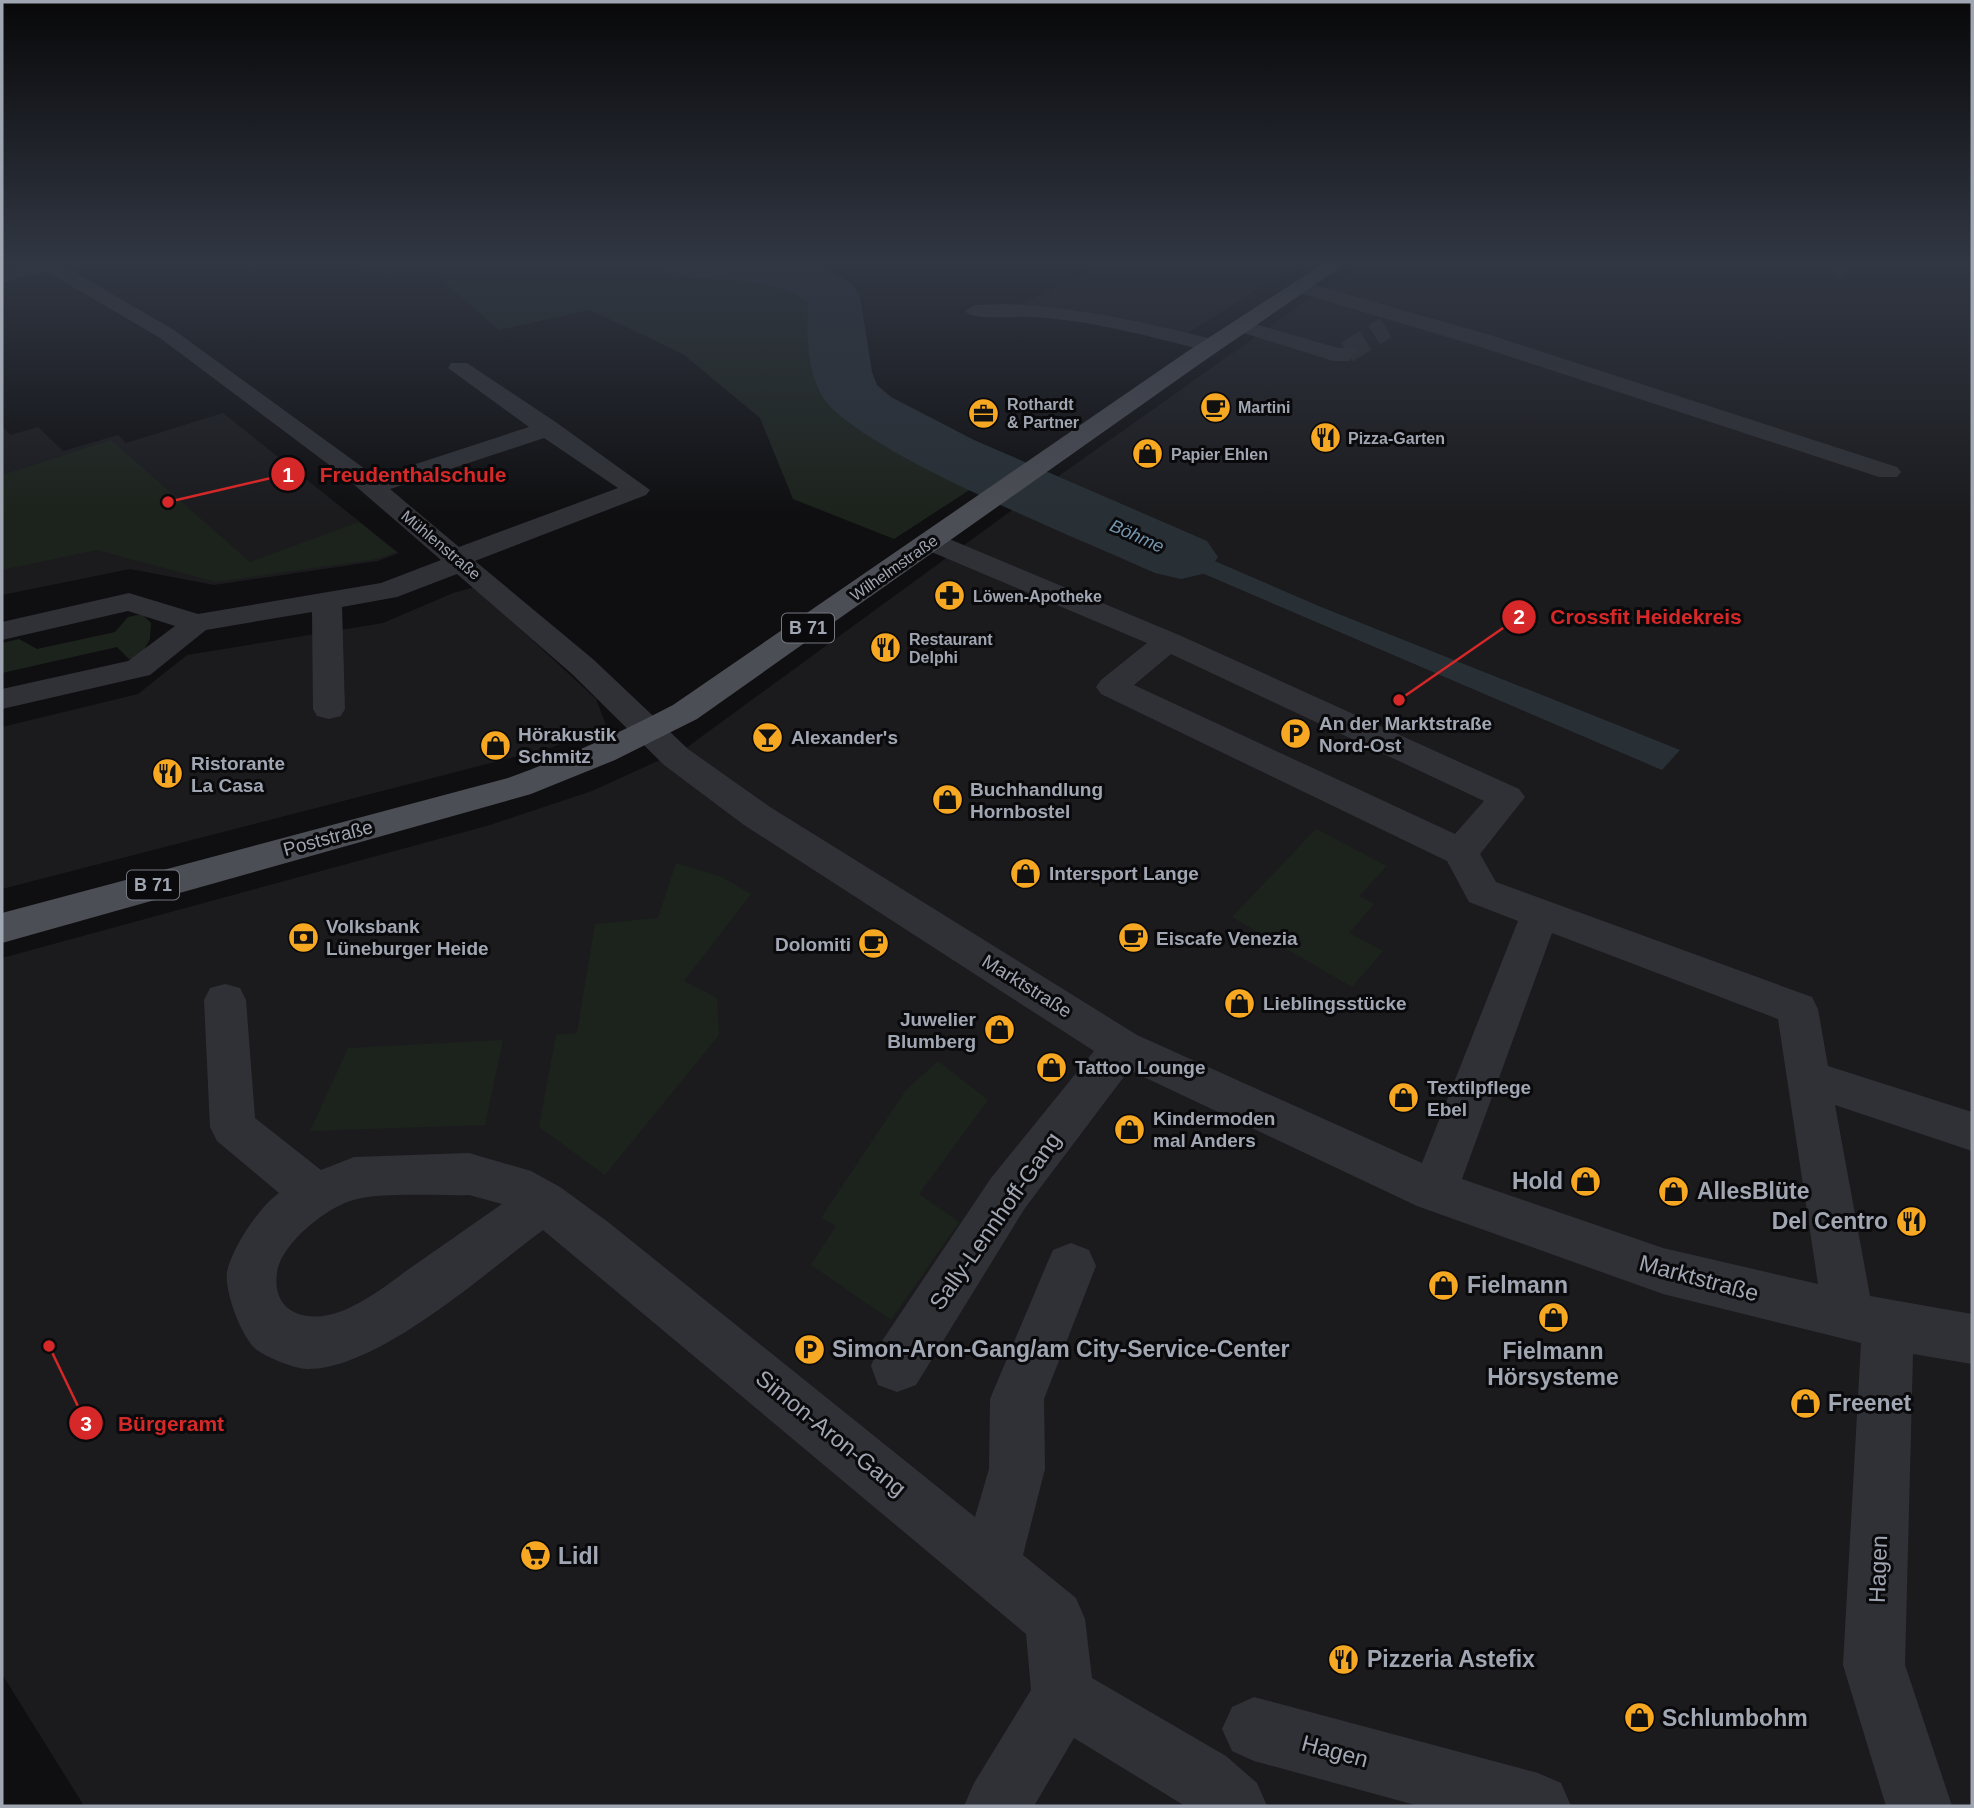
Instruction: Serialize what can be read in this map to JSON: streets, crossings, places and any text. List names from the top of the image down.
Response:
{
  "streets": {
    "main road": ["Wilhelmstraße", "B 71", "Poststraße"],
    "street": [
      "Mühlenstraße",
      "Marktstraße",
      "Sally-Lennhoff-Gang",
      "Simon-Aron-Gang",
      "Hagen"
    ]
  },
  "crossings": [
    ["Mühlenstraße", "Wilhelmstraße"],
    ["Mühlenstraße", "Poststraße"],
    ["Mühlenstraße", "Marktstraße"],
    ["Wilhelmstraße", "Poststraße"],
    ["Wilhelmstraße", "Marktstraße"],
    ["Poststraße", "Marktstraße"],
    ["Marktstraße", "Sally-Lennhoff-Gang"],
    ["Marktstraße", "Hagen"]
  ],
  "water": ["Böhme"],
  "places": {
    "cafe": ["Martini", "Eiscafe Venezia", "Dolomiti"],
    "office": ["Rothardt & Partner"],
    "restaurant": [
      "Pizza-Garten",
      "Restaurant Delphi",
      "Ristorante La Casa",
      "Del Centro",
      "Pizzeria Astefix"
    ],
    "shop": [
      "Papier Ehlen",
      "Hörakustik Schmitz",
      "Buchhandlung Hornbostel",
      "Intersport Lange",
      "Lieblingsstücke",
      "Juwelier Blumberg",
      "Tattoo Lounge",
      "Textilpflege Ebel",
      "Kindermoden mal Anders",
      "Hold",
      "AllesBlüte",
      "Fielmann",
      "Fielmann Hörsysteme",
      "Freenet",
      "Schlumbohm"
    ],
    "other": ["Freudenthalschule", "Crossfit Heidekreis", "Bürgeramt"],
    "pharmacy": ["Löwen-Apotheke"],
    "parking": ["An der Marktstraße Nord-Ost", "Simon-Aron-Gang/am City-Service-Center"],
    "bar": ["Alexander's"],
    "bank": ["Volksbank Lüneburger Heide"],
    "supermarket": ["Lidl"]
  }
}
